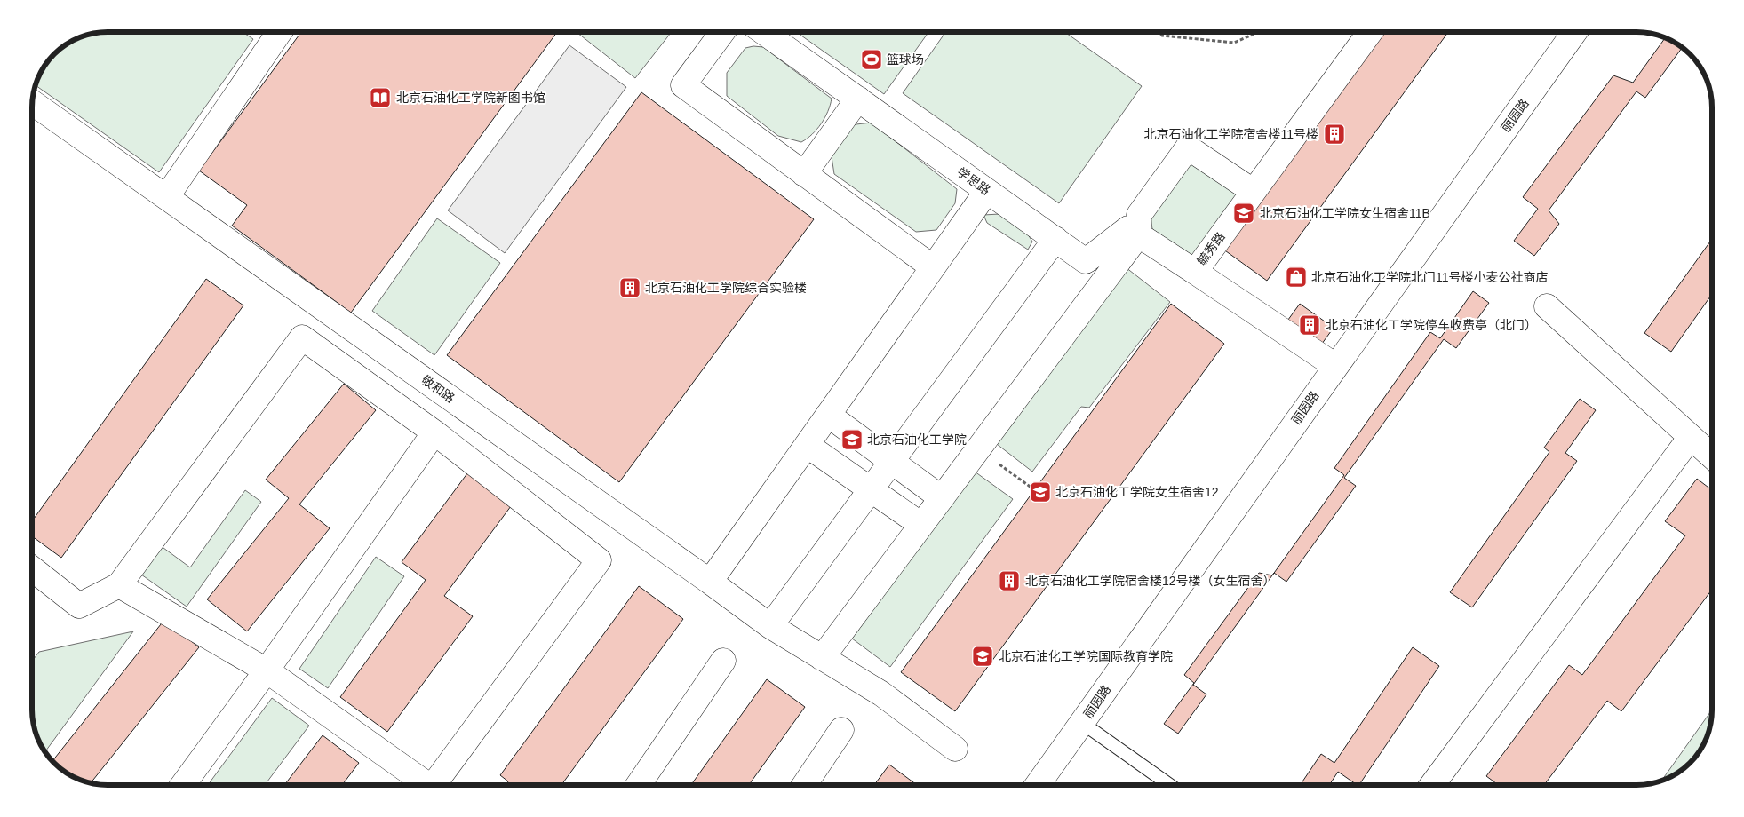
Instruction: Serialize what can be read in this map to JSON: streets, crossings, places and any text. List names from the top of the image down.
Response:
{
  "streets": {
    "street": [
      "丽园路",
      "学思路",
      "毓秀路",
      "敬和路"
    ]
  },
  "crossings": [
    ["丽园路", "毓秀路"]
  ],
  "places": {
    "sports": ["篮球场"],
    "library": ["北京石油化工学院新图书馆"],
    "building": [
      "北京石油化工学院宿舍楼11号楼",
      "北京石油化工学院综合实验楼",
      "北京石油化工学院停车收费亭（北门）",
      "北京石油化工学院宿舍楼12号楼（女生宿舍）"
    ],
    "school or university": [
      "北京石油化工学院女生宿舍11B",
      "北京石油化工学院",
      "北京石油化工学院女生宿舍12",
      "北京石油化工学院国际教育学院"
    ],
    "shop": ["北京石油化工学院北门11号楼小麦公社商店"]
  }
}
